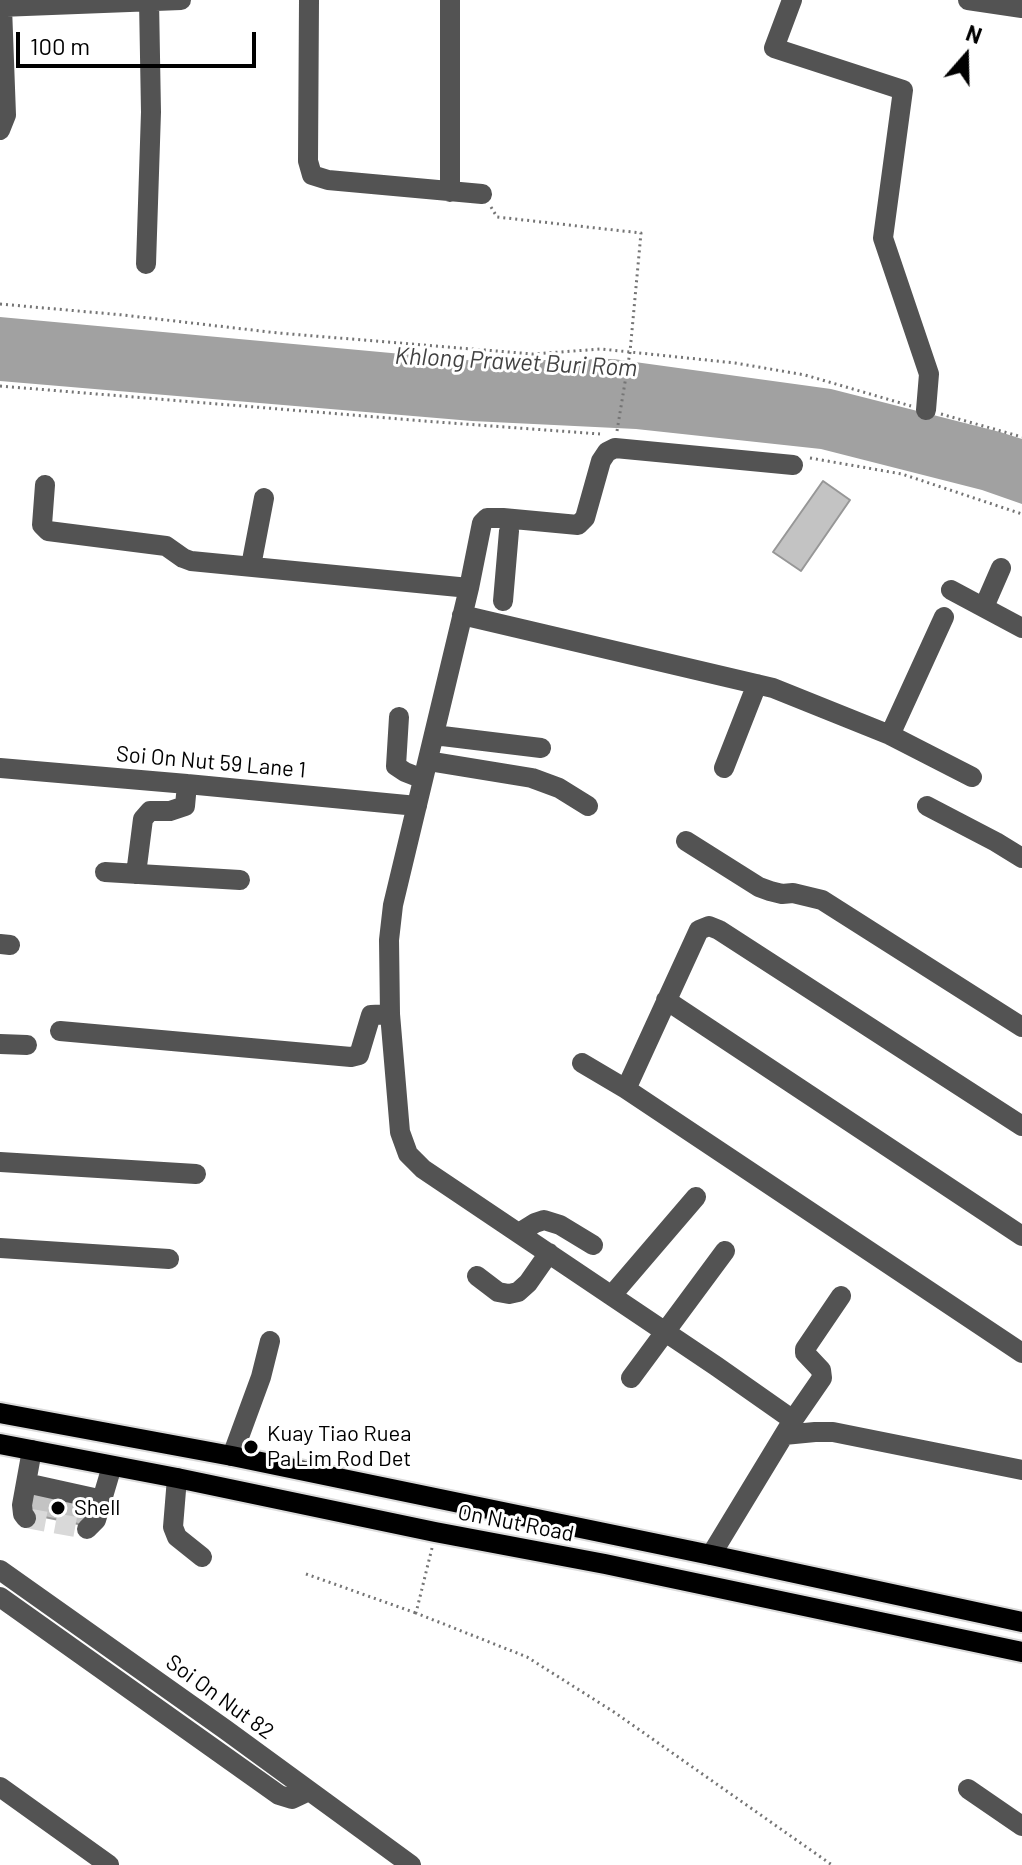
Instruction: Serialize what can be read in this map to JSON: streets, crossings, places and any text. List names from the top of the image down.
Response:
{
  "streets": {
    "main road": ["On Nut Road"],
    "street": ["Soi On Nut 59 Lane 1", "Soi On Nut 82"]
  },
  "water": ["Khlong Prawet Buri Rom"],
  "places": ["Kuay Tiao Ruea Pa Lim Rod Det", "Shell"],
  "scale_bar": "100 m",
  "north": "top"
}
